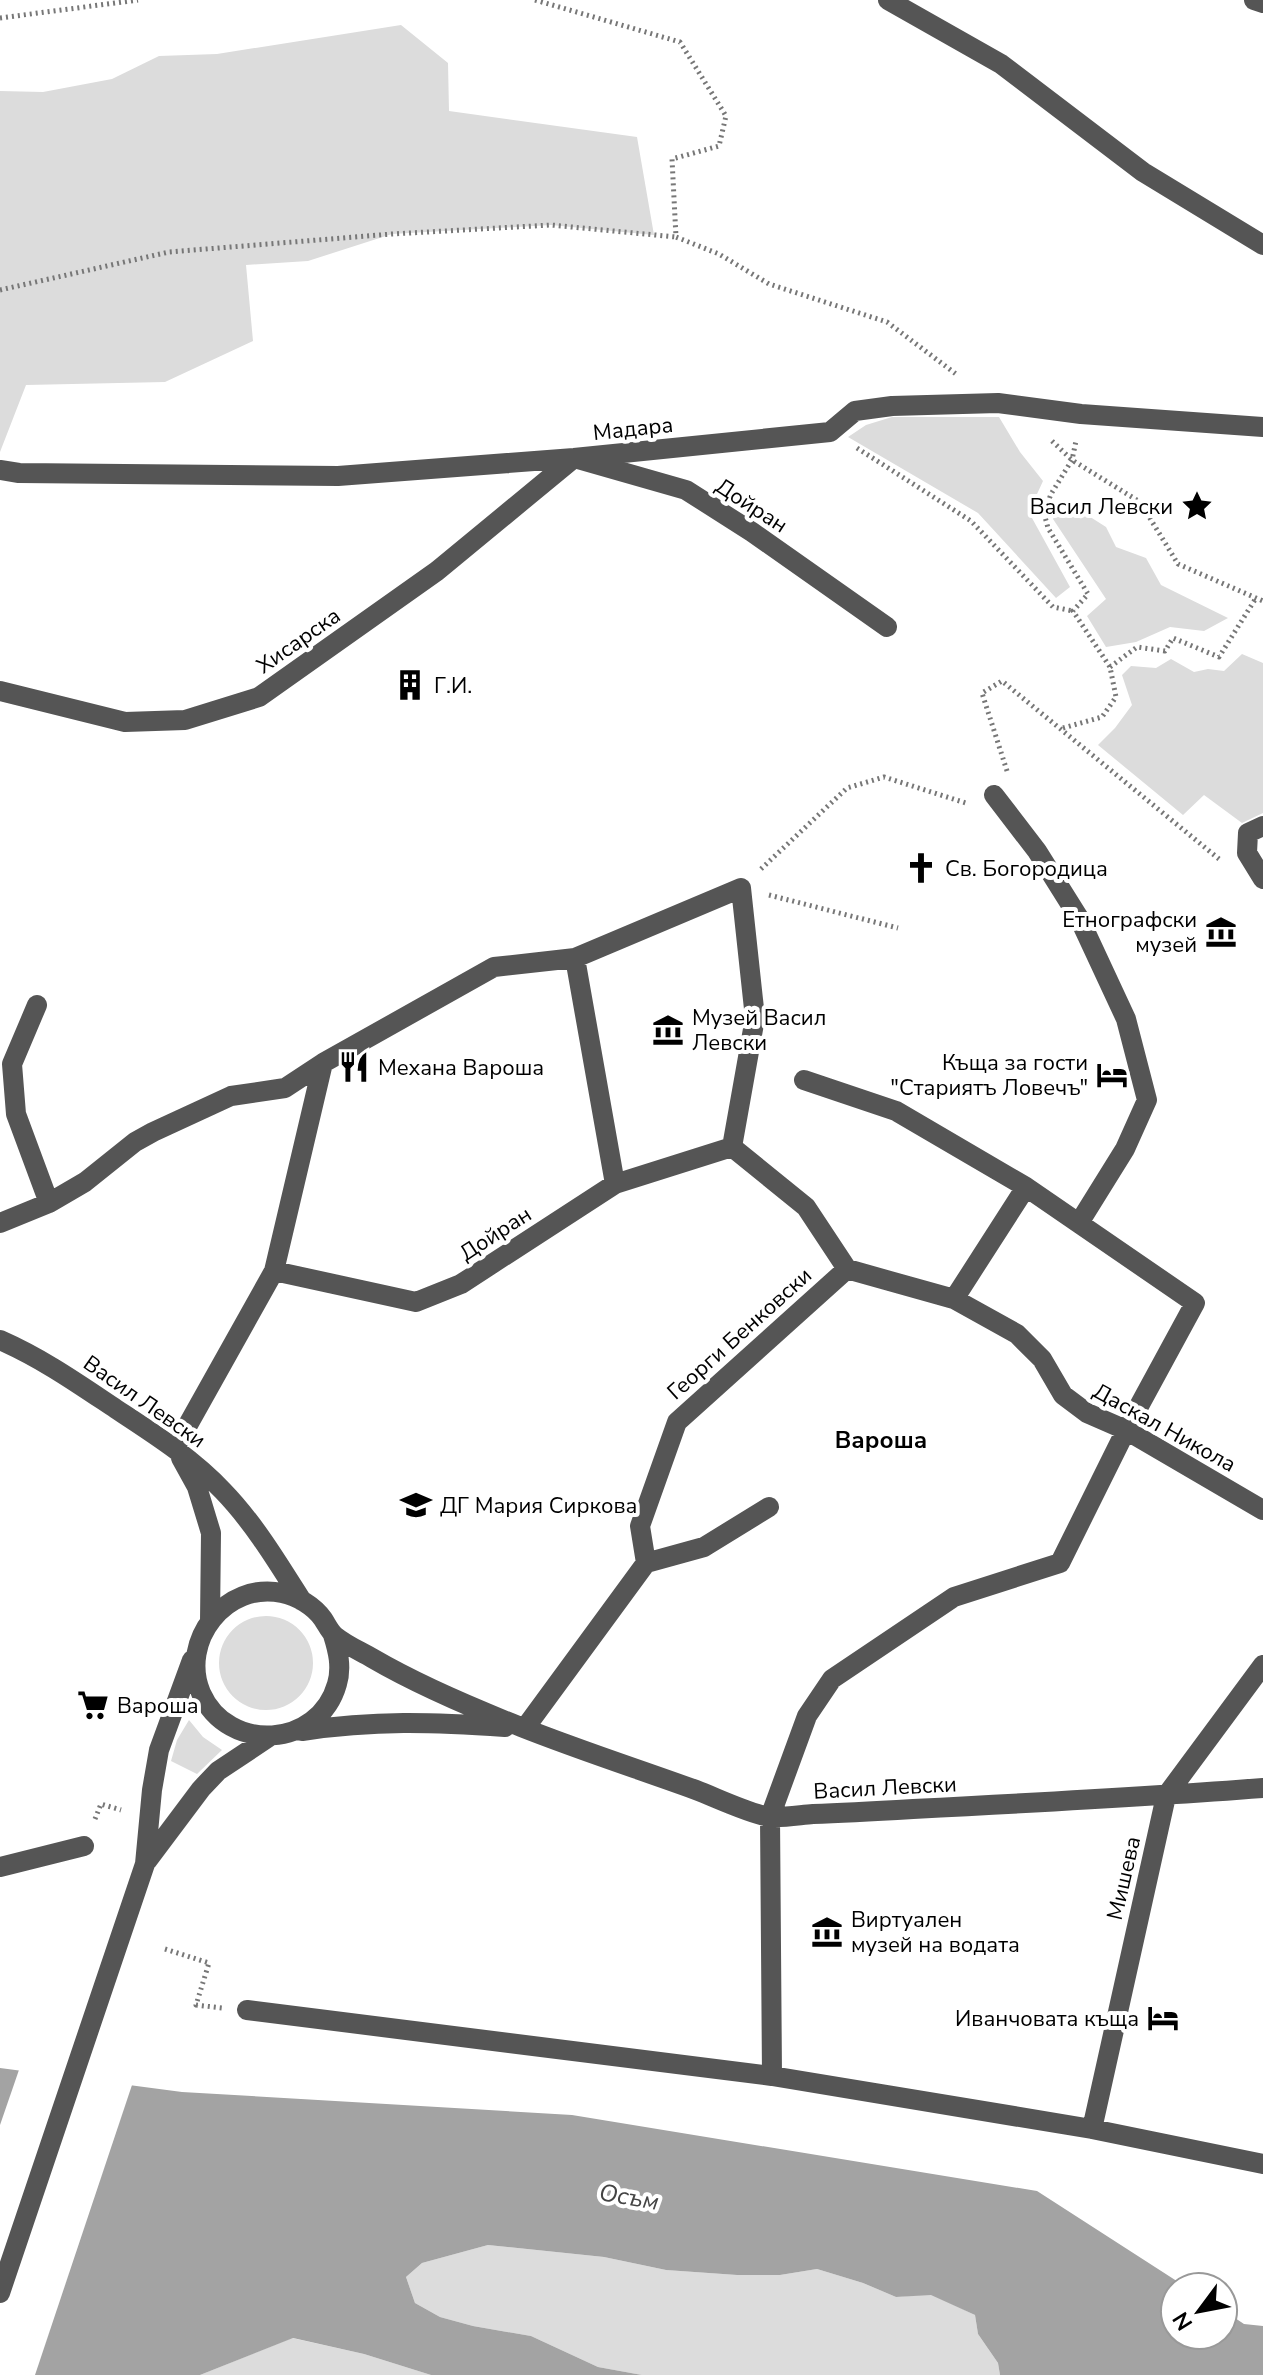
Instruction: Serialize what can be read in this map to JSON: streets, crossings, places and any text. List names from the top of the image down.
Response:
{
  "streets": {
    "street": [
      "Мадара",
      "Дойран",
      "Хисарска",
      "Георги Бенковски",
      "Васил Левски",
      "Даскал Никола",
      "Мишева"
    ]
  },
  "crossings": [
    ["Мадара", "Дойран"],
    ["Мадара", "Хисарска"],
    ["Дойран", "Хисарска"],
    ["Георги Бенковски", "Даскал Никола"],
    ["Васил Левски", "Мишева"]
  ],
  "districts": ["Вароша"],
  "water": ["Осъм"],
  "places": {
    "place": ["Васил Левски"],
    "building": ["Г.И."],
    "church": ["Св. Богородица"],
    "museum": ["Етнографски музей", "Музей Васил Левски", "Виртуален музей на водата"],
    "restaurant": ["Механа Вароша"],
    "hotel": ["Къща за гости \"Стариятъ Ловечъ\"", "Иванчовата къща"],
    "school or university": ["ДГ Мария Сиркова"],
    "supermarket": ["Вароша"]
  },
  "north": "bottom left"
}
